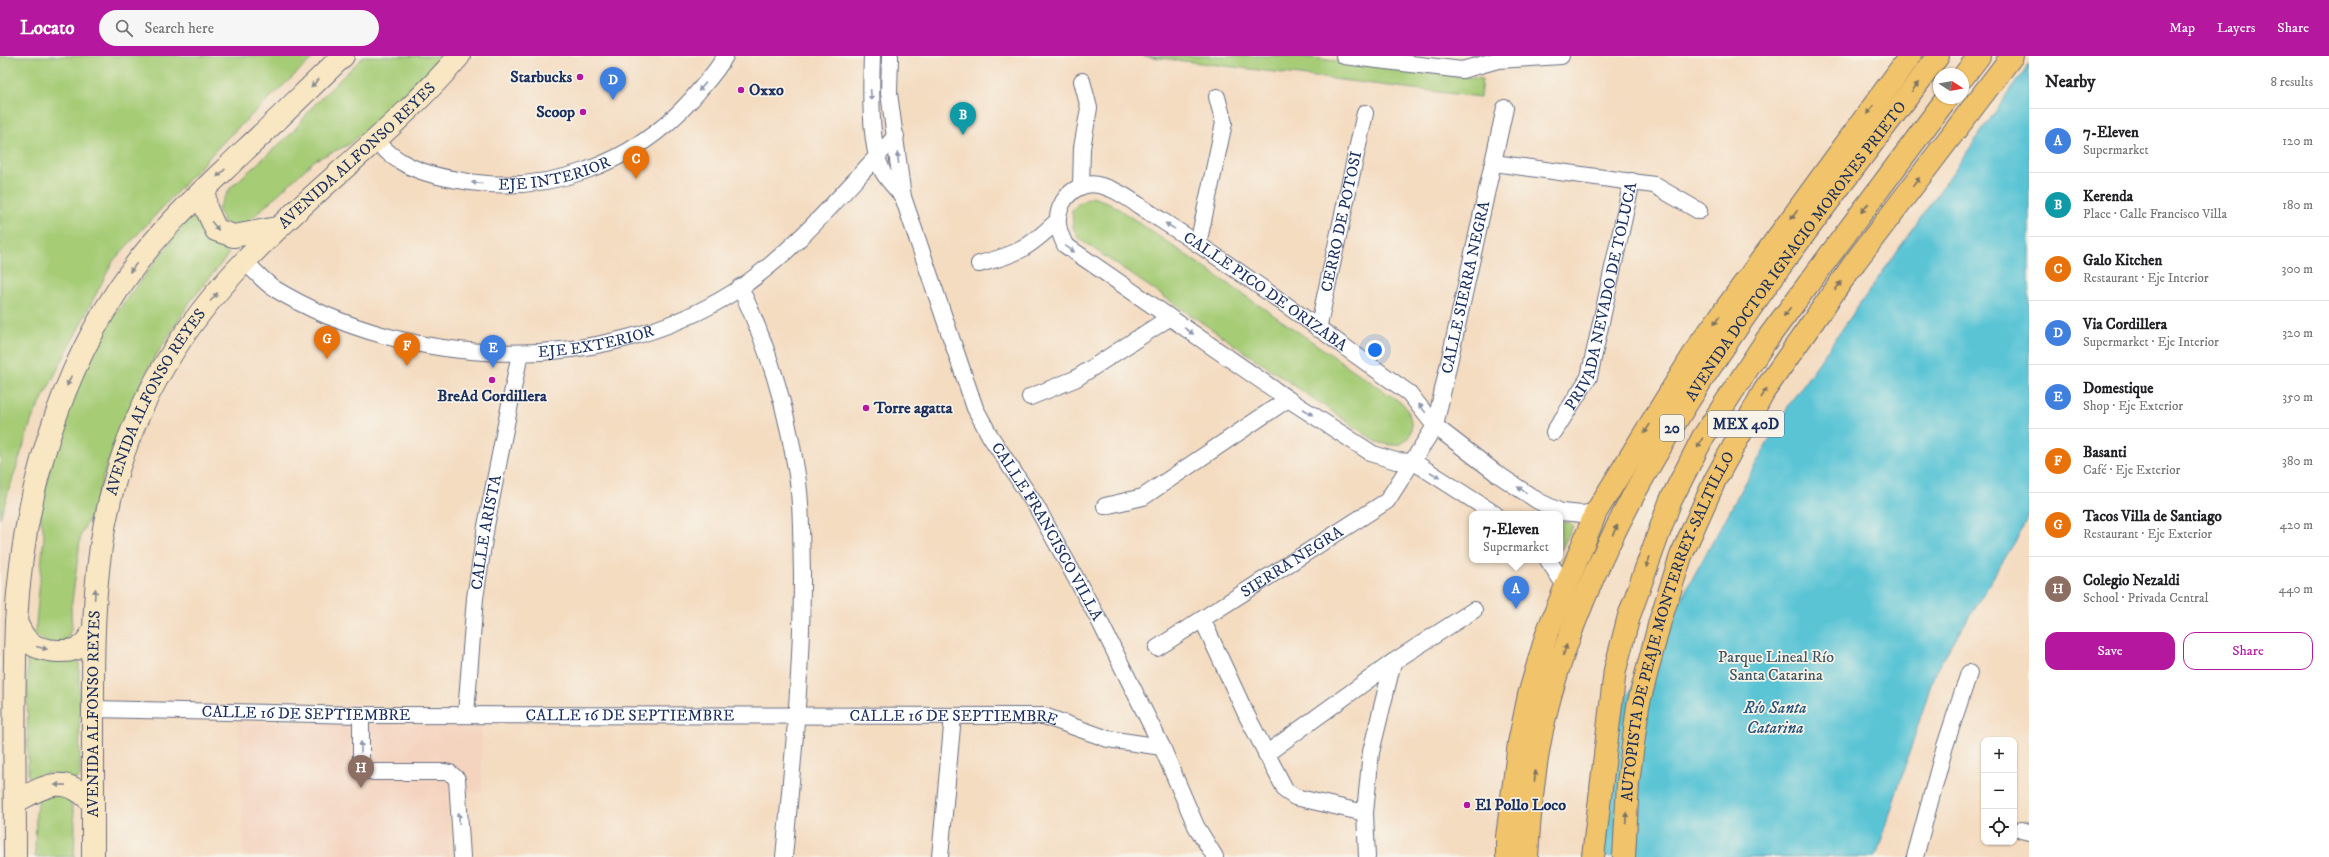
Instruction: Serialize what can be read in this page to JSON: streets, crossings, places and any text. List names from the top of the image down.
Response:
{
  "streets": {
    "main road": [
      "AVENIDA ALFONSO REYES",
      "AVENIDA DOCTOR IGNACIO MORONES PRIETO",
      "MEX 40D",
      "20",
      "AUTOPISTA DE PEAJE MONTERREY-SALTILLO"
    ],
    "street": [
      "EJE INTERIOR",
      "CERRO DE POTOSI",
      "CALLE SIERRA NEGRA",
      "CALLE PICO DE ORIZABA",
      "PRIVADA NEVADO DE TOLUCA",
      "EJE EXTERIOR",
      "CALLE ARISTA",
      "CALLE FRANCISCO VILLA",
      "SIERRA NEGRA",
      "CALLE 16 DE SEPTIEMBRE"
    ]
  },
  "crossings": [
    ["AVENIDA ALFONSO REYES", "EJE INTERIOR"],
    ["AVENIDA ALFONSO REYES", "EJE EXTERIOR"],
    ["AVENIDA ALFONSO REYES", "CALLE 16 DE SEPTIEMBRE"],
    ["CERRO DE POTOSI", "CALLE PICO DE ORIZABA"],
    ["AVENIDA DOCTOR IGNACIO MORONES PRIETO", "CALLE PICO DE ORIZABA"],
    ["CALLE SIERRA NEGRA", "CALLE PICO DE ORIZABA"],
    ["CALLE SIERRA NEGRA", "SIERRA NEGRA"],
    ["EJE EXTERIOR", "CALLE ARISTA"],
    ["EJE EXTERIOR", "CALLE FRANCISCO VILLA"],
    ["CALLE ARISTA", "CALLE 16 DE SEPTIEMBRE"],
    ["CALLE FRANCISCO VILLA", "CALLE 16 DE SEPTIEMBRE"]
  ],
  "one_way": ["EJE INTERIOR"],
  "water": ["Río Santa Catarina"],
  "parks": ["Parque Lineal Río Santa Catarina"],
  "places": [
    "Starbucks",
    "Oxxo",
    "Scoop",
    "BreAd Cordillera",
    "Torre agatta",
    "El Pollo Loco"
  ],
  "north": "right",
  "page": {
    "header": "Locato",
    "search": "Search here",
    "nav": ["Map", "Layers", "Share"],
    "heading": ["Nearby", "8 results"],
    "pins": [
      "D",
      "B",
      "C",
      "G",
      "F",
      "E",
      "A",
      "H"
    ],
    "list": [
      {
        "mark": "A",
        "name": "7-Eleven",
        "note": "Supermarket",
        "value": "120 m"
      },
      {
        "mark": "B",
        "name": "Kerenda",
        "note": "Place · Calle Francisco Villa",
        "value": "180 m"
      },
      {
        "mark": "C",
        "name": "Galo Kitchen",
        "note": "Restaurant · Eje Interior",
        "value": "300 m"
      },
      {
        "mark": "D",
        "name": "Via Cordillera",
        "note": "Supermarket · Eje Interior",
        "value": "320 m"
      },
      {
        "mark": "E",
        "name": "Domestique",
        "note": "Shop · Eje Exterior",
        "value": "350 m"
      },
      {
        "mark": "F",
        "name": "Basanti",
        "note": "Café · Eje Exterior",
        "value": "380 m"
      },
      {
        "mark": "G",
        "name": "Tacos Villa de Santiago",
        "note": "Restaurant · Eje Exterior",
        "value": "420 m"
      },
      {
        "mark": "H",
        "name": "Colegio Nezaldi",
        "note": "School · Privada Central",
        "value": "440 m"
      }
    ],
    "popup": ["7-Eleven", "Supermarket"],
    "buttons": ["Save", "Share"],
    "map_buttons": ["+", "−"]
  }
}
